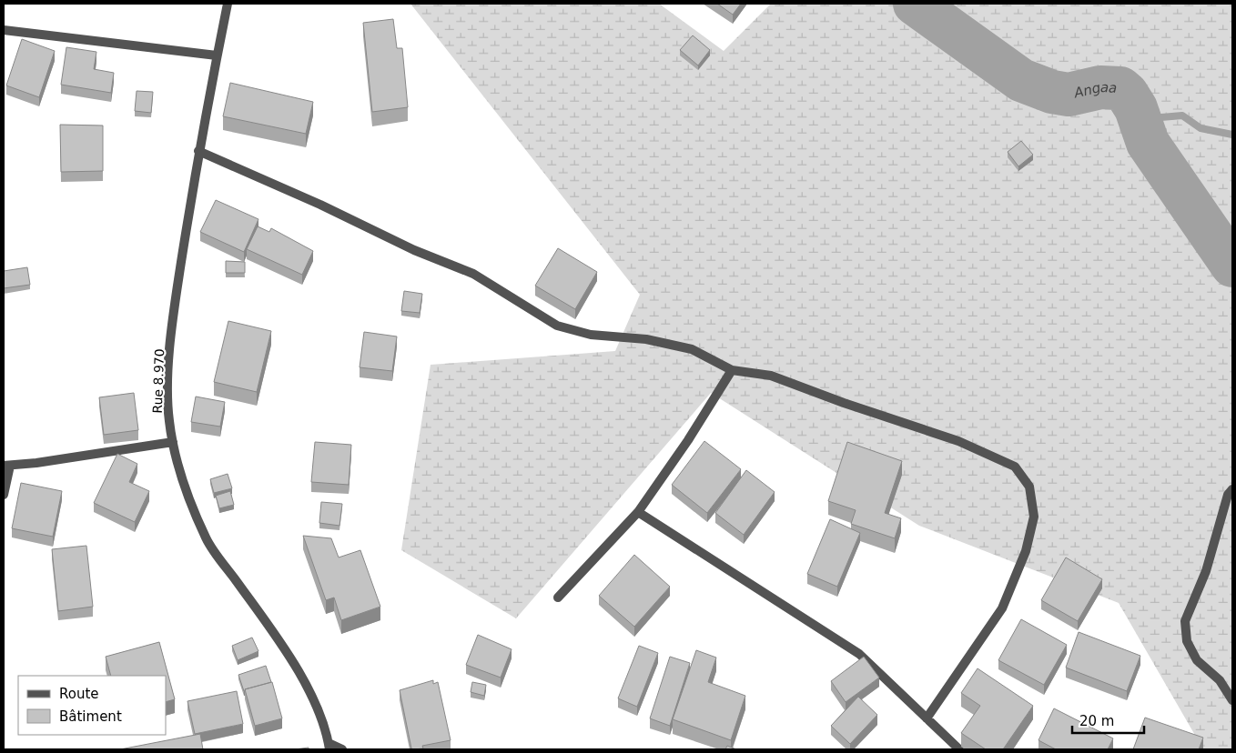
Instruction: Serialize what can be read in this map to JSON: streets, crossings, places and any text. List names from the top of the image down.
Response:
{
  "streets": {
    "street": ["Rue 8.970"]
  },
  "water": ["Angaa"],
  "legend": ["Route", "Bâtiment"],
  "scale_bar": "20 m"
}
